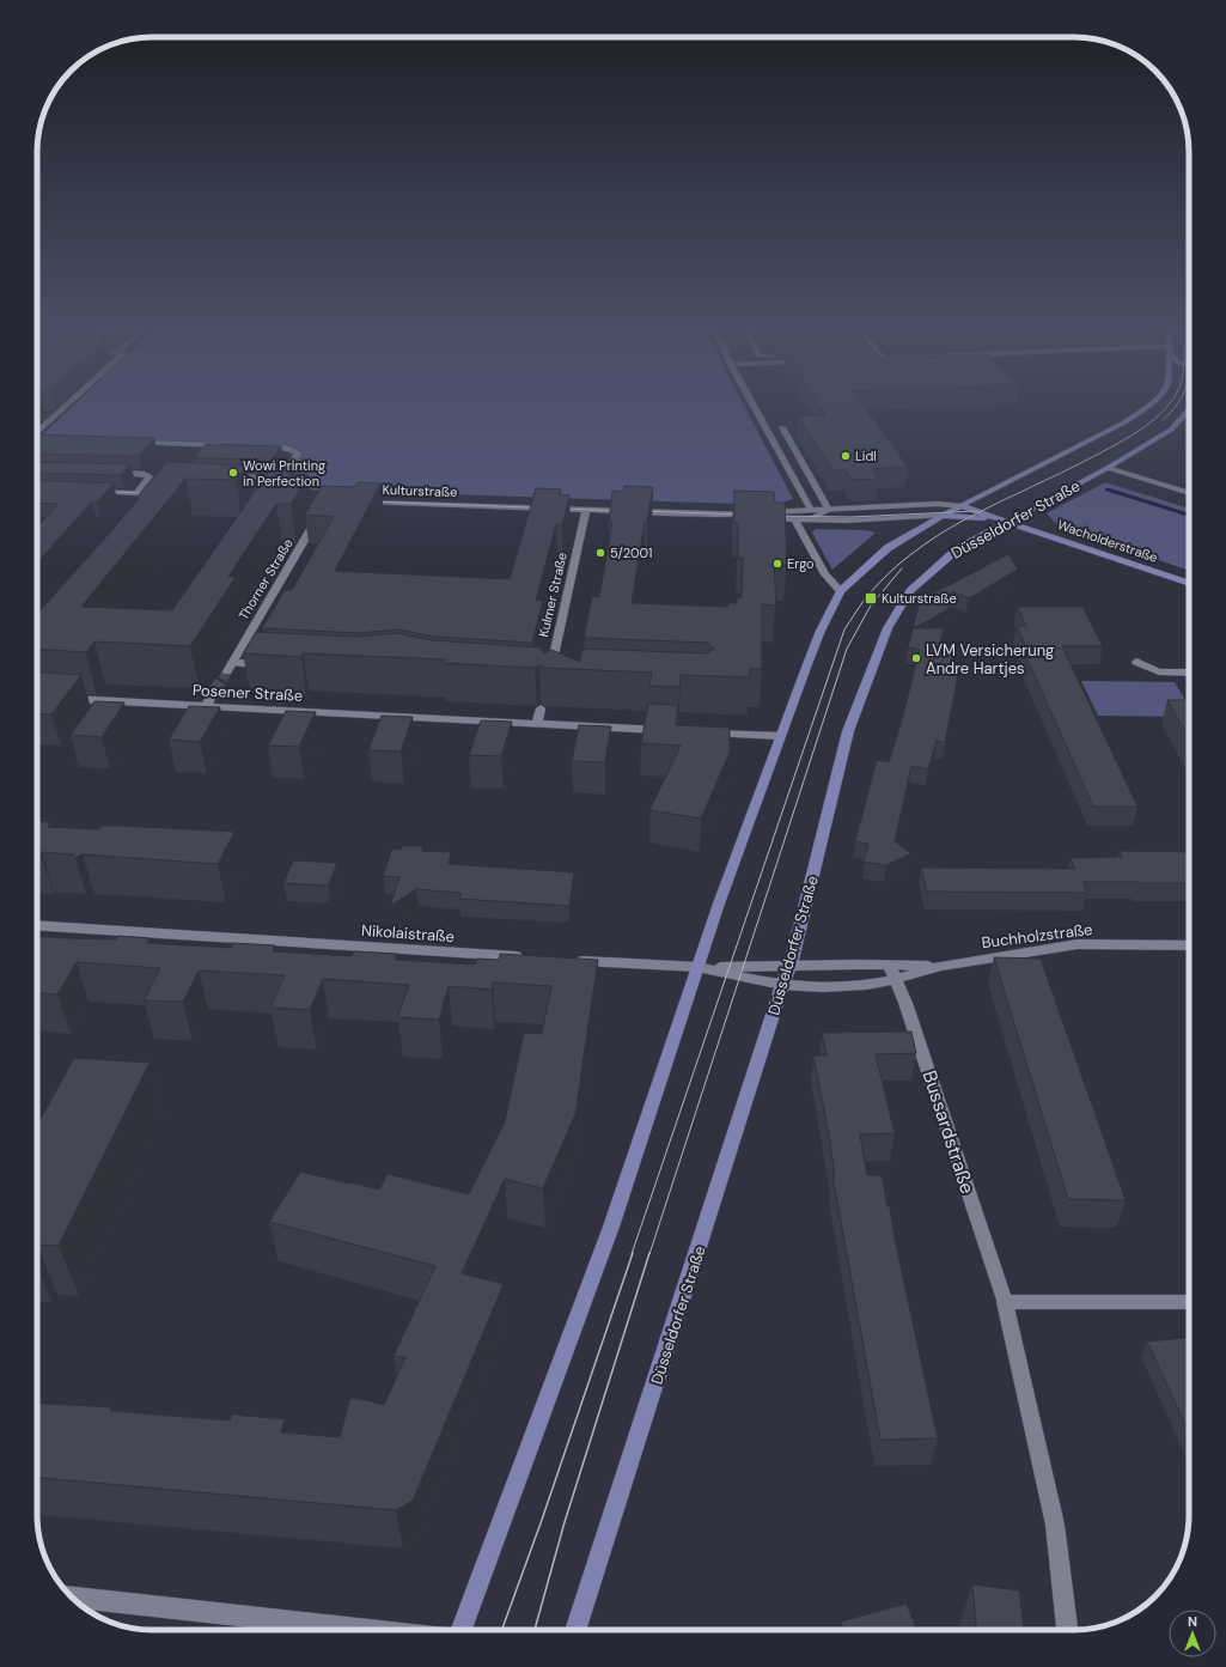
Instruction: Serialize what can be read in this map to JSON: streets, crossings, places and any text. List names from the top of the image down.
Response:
{
  "streets": {
    "main road": ["Düsseldorfer Straße", "Wacholderstraße"],
    "street": [
      "Kulturstraße",
      "Thorner Straße",
      "Kulmer Straße",
      "Posener Straße",
      "Nikolaistraße",
      "Buchholzstraße",
      "Bussardstraße"
    ]
  },
  "crossings": [
    ["Kulturstraße", "Wacholderstraße"],
    ["Kulturstraße", "Kulmer Straße"],
    ["Düsseldorfer Straße", "Wacholderstraße"],
    ["Düsseldorfer Straße", "Buchholzstraße"],
    ["Buchholzstraße", "Bussardstraße"]
  ],
  "places": {
    "other": [
      "Lidl",
      "Wowi Printing in Perfection",
      "5/2001",
      "Ergo",
      "LVM Versicherung Andre Hartjes"
    ],
    "transit": ["Kulturstraße"]
  },
  "north": "top"
}
